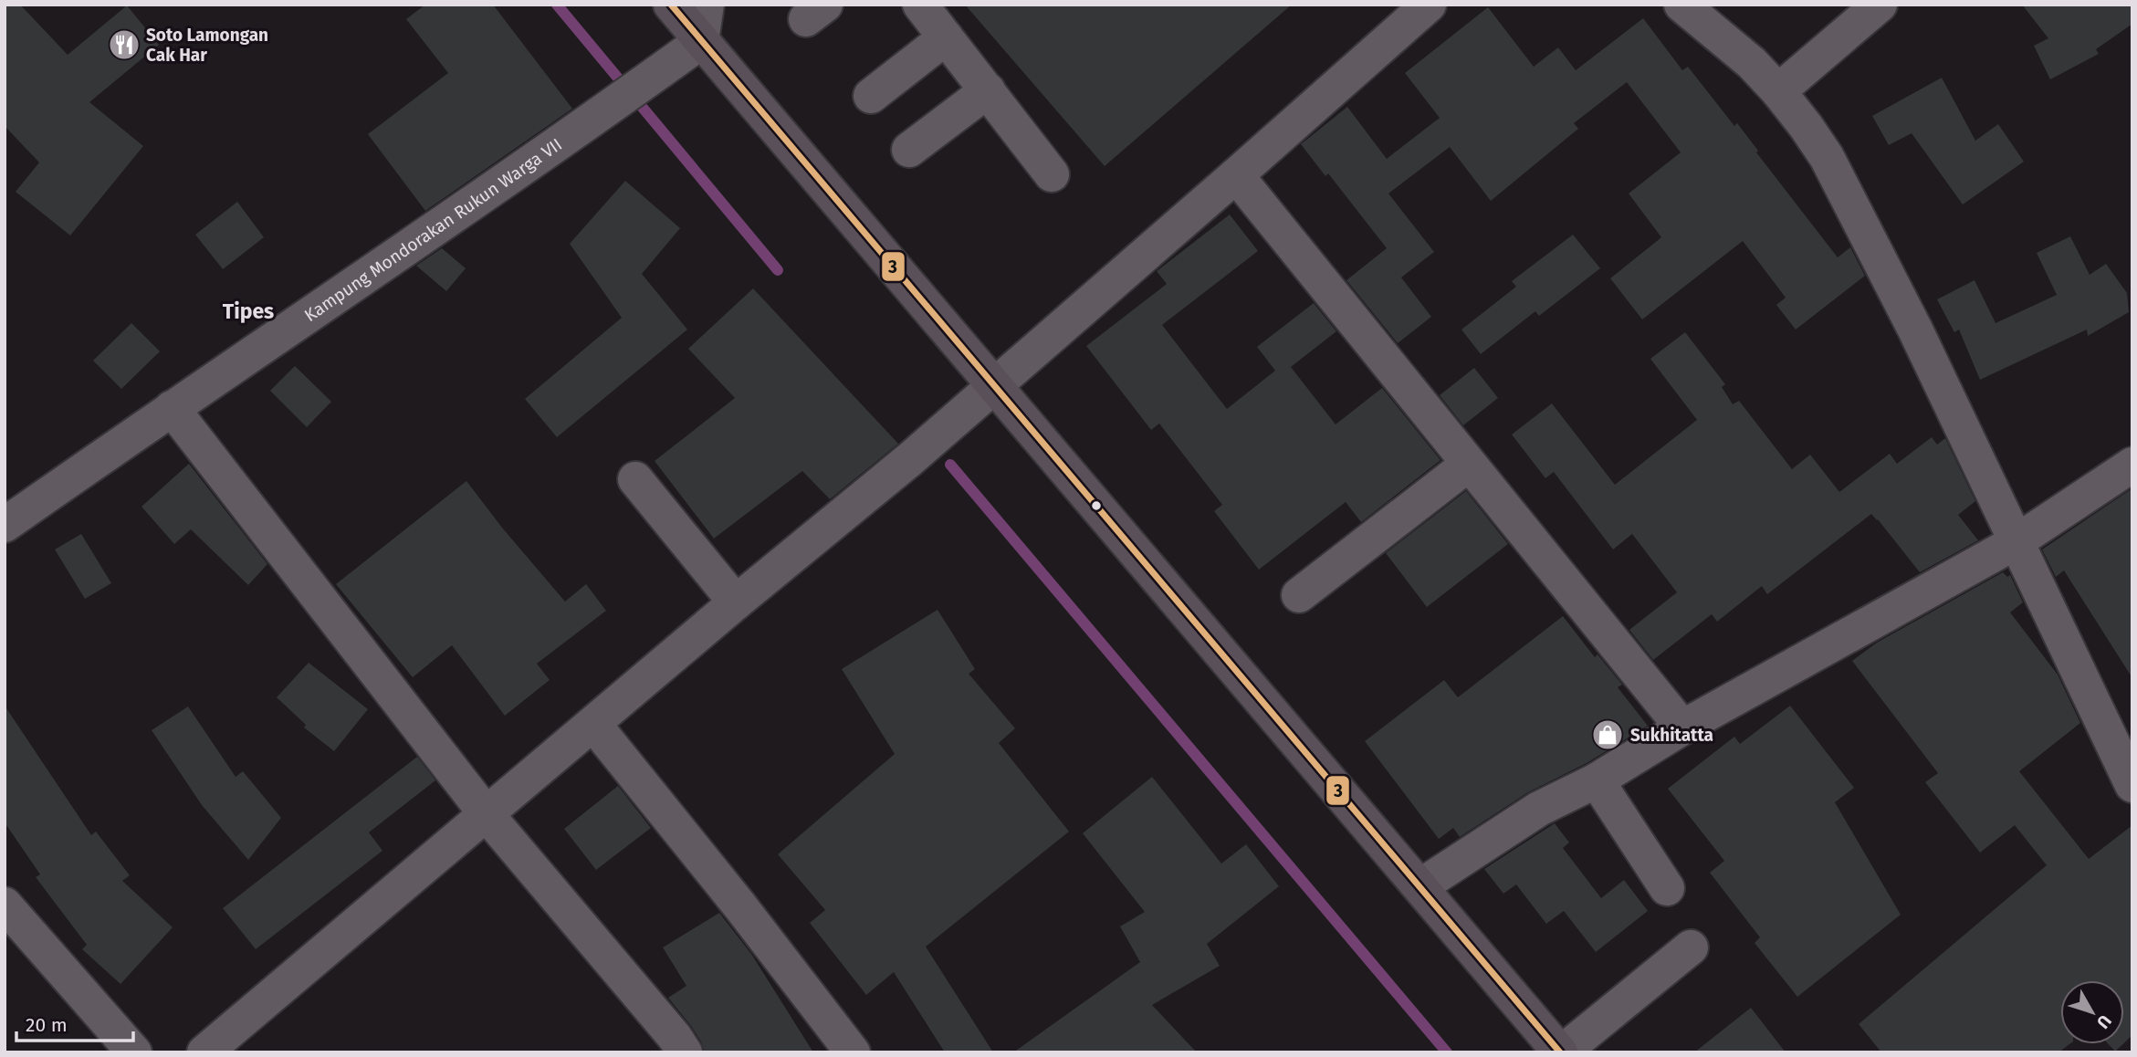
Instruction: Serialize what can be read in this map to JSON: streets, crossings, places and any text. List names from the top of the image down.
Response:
{
  "streets": {
    "street": ["Kampung Mondorakan Rukun Warga VII"]
  },
  "districts": ["Tipes"],
  "places": {
    "restaurant": ["Soto Lamongan Cak Har"],
    "shop": ["Sukhitatta"]
  },
  "lines": ["transit line 3"],
  "scale_bar": "20 m",
  "north": "bottom right"
}
